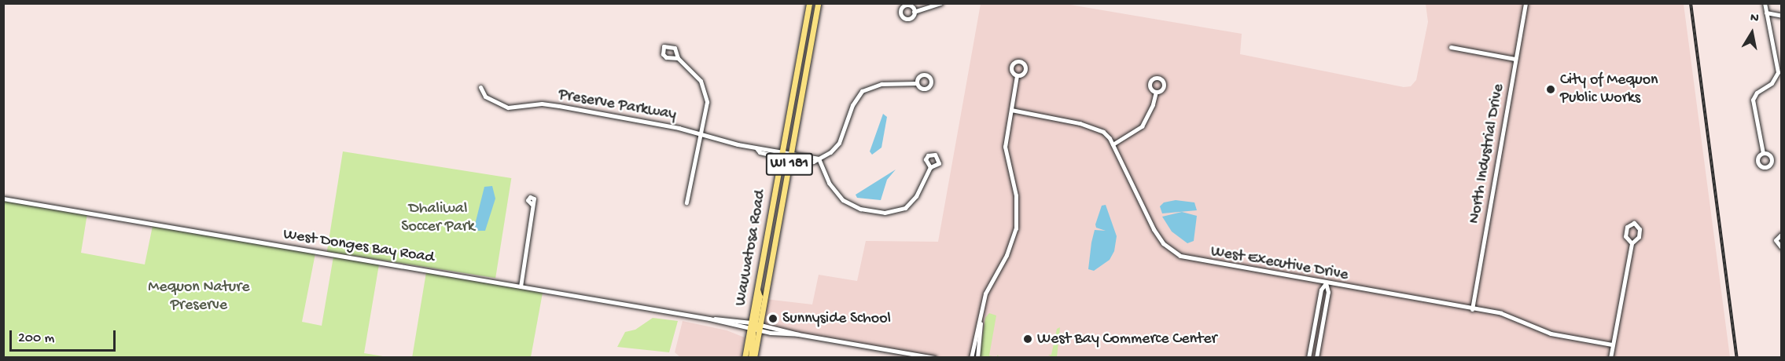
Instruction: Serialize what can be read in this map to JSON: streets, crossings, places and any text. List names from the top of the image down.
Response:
{
  "streets": {
    "main road": ["WI 181", "Wauwatosa Road"],
    "street": [
      "Preserve Parkway",
      "North Industrial Drive",
      "West Donges Bay Road",
      "West Executive Drive"
    ]
  },
  "crossings": [
    ["Preserve Parkway", "Wauwatosa Road"],
    ["North Industrial Drive", "West Executive Drive"],
    ["West Donges Bay Road", "Wauwatosa Road"]
  ],
  "parks": ["Dhaliwal Soccer Park", "Mequon Nature Preserve"],
  "places": ["City of Mequon Public Works", "Sunnyside School", "West Bay Commerce Center"],
  "scale_bar": "200 m",
  "north": "top"
}
